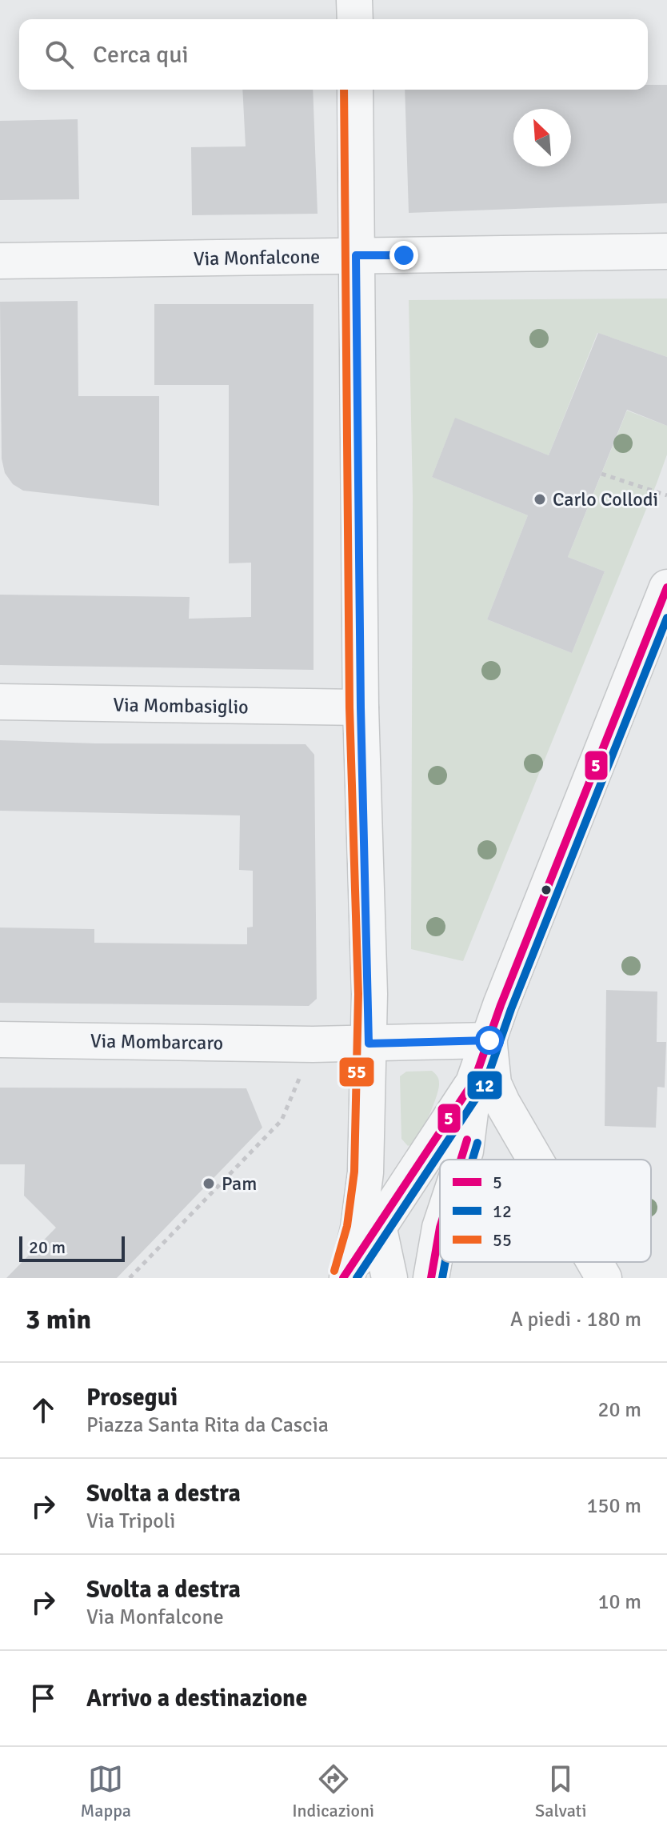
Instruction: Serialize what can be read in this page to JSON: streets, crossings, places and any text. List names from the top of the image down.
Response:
{
  "streets": {
    "street": ["Via Monfalcone", "Via Mombasiglio", "Via Mombarcaro"]
  },
  "places": ["Carlo Collodi", "Pam"],
  "lines": ["transit line 55", "transit line 5", "transit line 12"],
  "legend": ["5", "12", "55"],
  "scale_bar": "20 m",
  "north": "top left",
  "page": {
    "search": "Cerca qui",
    "scale": "20 m",
    "heading": ["3 min", "A piedi · 180 m"],
    "list": [
      ["Prosegui", "Piazza Santa Rita da Cascia", "20 m"],
      ["Svolta a destra", "Via Tripoli", "150 m"],
      ["Svolta a destra", "Via Monfalcone", "10 m"],
      "Arrivo a destinazione"
    ],
    "nav": ["Mappa", "Indicazioni", "Salvati"]
  }
}
